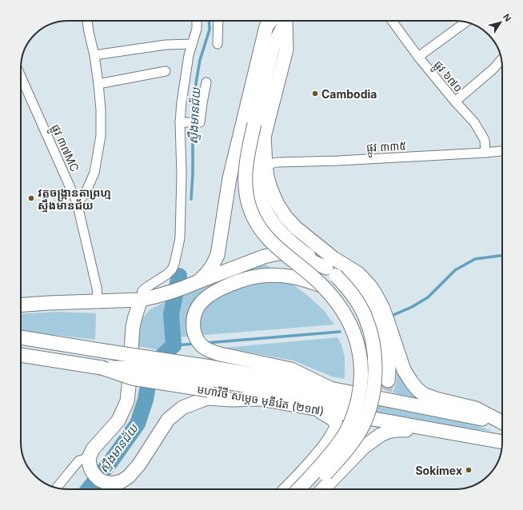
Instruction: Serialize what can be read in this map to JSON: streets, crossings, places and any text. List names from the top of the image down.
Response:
{
  "streets": {
    "main road": ["មហាវិថី សម្តេច មុនីរ៉េត (២១៧)"],
    "street": ["ផ្លូវ ៦៧០", "ផ្លូវ ៣៣៥", "ផ្លូវ ៣៧MC"]
  },
  "crossings": [
    ["ផ្លូវ ៦៧០", "ផ្លូវ ៣៣៥"]
  ],
  "water": ["ស្ទឹងមានជ័យ"],
  "places": ["Cambodia", "វត្តចង្ក្រានតាព្រហ្ម ស្ទឹងមានជ័យ", "Sokimex"],
  "north": "top right"
}
